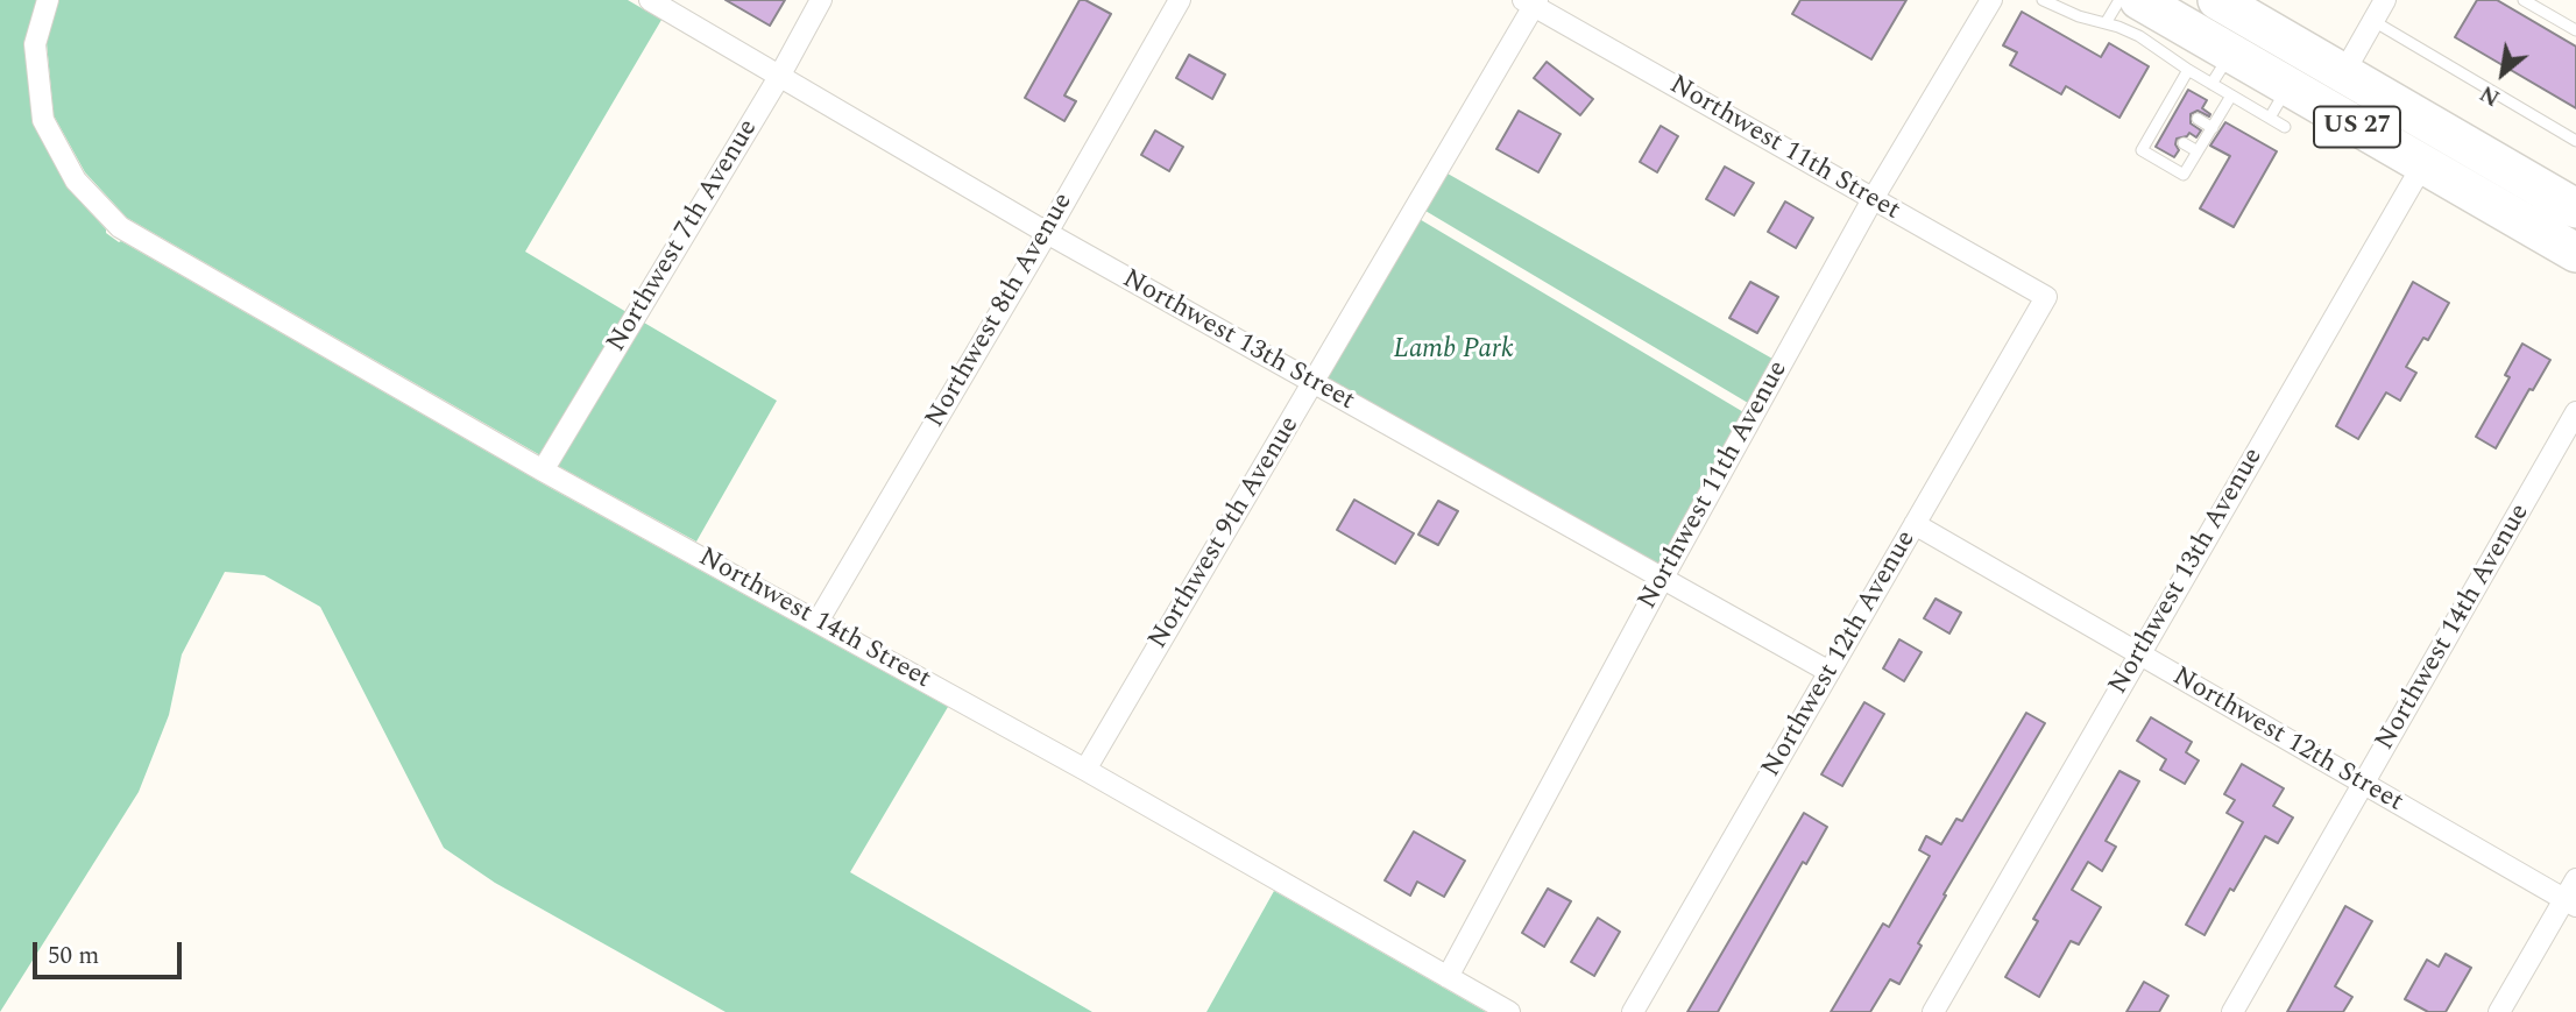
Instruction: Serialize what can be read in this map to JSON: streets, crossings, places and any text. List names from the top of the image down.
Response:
{
  "streets": {
    "highway": ["US 27"],
    "street": [
      "Northwest 11th Street",
      "Northwest 7th Avenue",
      "Northwest 8th Avenue",
      "Northwest 13th Street",
      "Northwest 11th Avenue",
      "Northwest 9th Avenue",
      "Northwest 13th Avenue",
      "Northwest 14th Street",
      "Northwest 14th Avenue",
      "Northwest 12th Avenue",
      "Northwest 12th Street"
    ]
  },
  "crossings": [
    ["US 27", "Northwest 13th Avenue"],
    ["Northwest 11th Street", "Northwest 11th Avenue"],
    ["Northwest 11th Street", "Northwest 9th Avenue"],
    ["Northwest 11th Street", "Northwest 12th Avenue"],
    ["Northwest 7th Avenue", "Northwest 13th Street"],
    ["Northwest 7th Avenue", "Northwest 14th Street"],
    ["Northwest 8th Avenue", "Northwest 13th Street"],
    ["Northwest 8th Avenue", "Northwest 14th Street"],
    ["Northwest 13th Street", "Northwest 11th Avenue"],
    ["Northwest 13th Street", "Northwest 9th Avenue"],
    ["Northwest 13th Street", "Northwest 12th Avenue"],
    ["Northwest 11th Avenue", "Northwest 14th Street"],
    ["Northwest 9th Avenue", "Northwest 14th Street"],
    ["Northwest 13th Avenue", "Northwest 12th Street"],
    ["Northwest 14th Avenue", "Northwest 12th Street"],
    ["Northwest 12th Avenue", "Northwest 12th Street"]
  ],
  "parks": ["Lamb Park"],
  "scale_bar": "50 m",
  "north": "bottom left"
}
